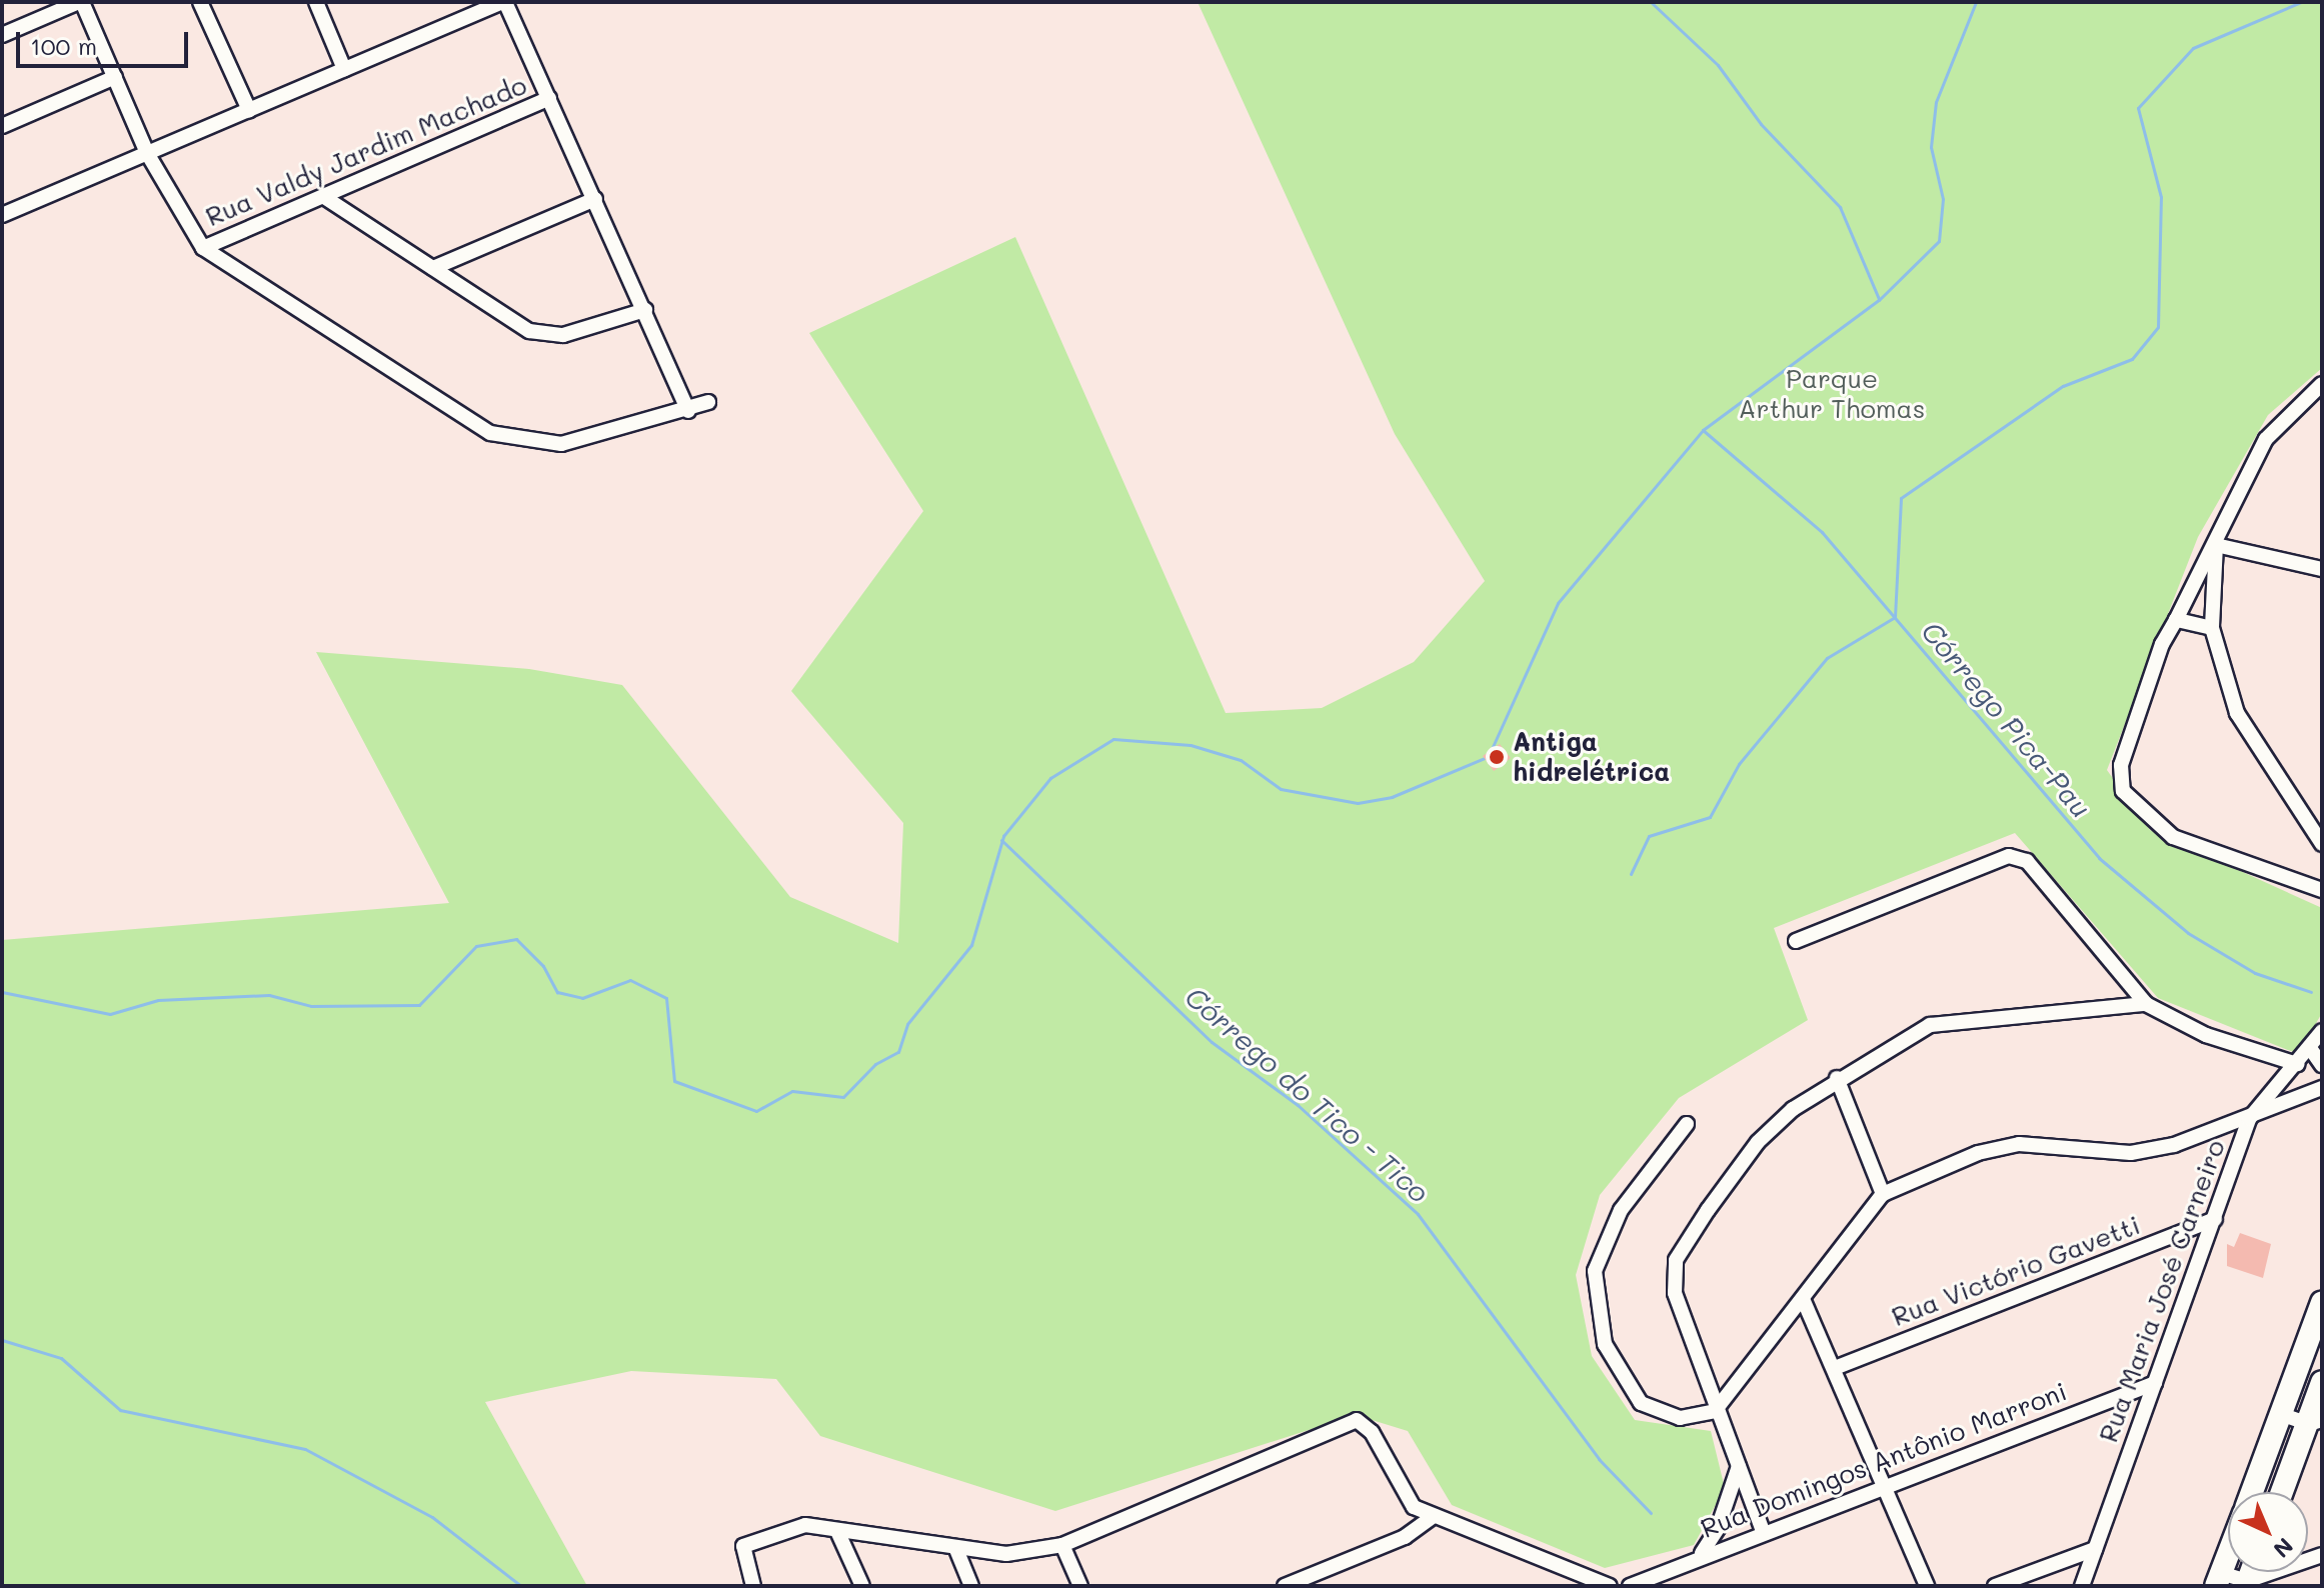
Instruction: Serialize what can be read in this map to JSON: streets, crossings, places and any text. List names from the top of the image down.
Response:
{
  "streets": {
    "street": [
      "Rua Valdy Jardim Machado",
      "Rua Victório Gavetti",
      "Rua Maria José Carneiro",
      "Rua Domingos Antônio Marroni"
    ]
  },
  "crossings": [
    ["Rua Victório Gavetti", "Rua Maria José Carneiro"],
    ["Rua Maria José Carneiro", "Rua Domingos Antônio Marroni"]
  ],
  "water": ["Córrego Pica-Pau", "Córrego do Tico - Tico"],
  "parks": ["Parque Arthur Thomas"],
  "places": ["Antiga hidrelétrica"],
  "scale_bar": "100 m",
  "north": "bottom right"
}
